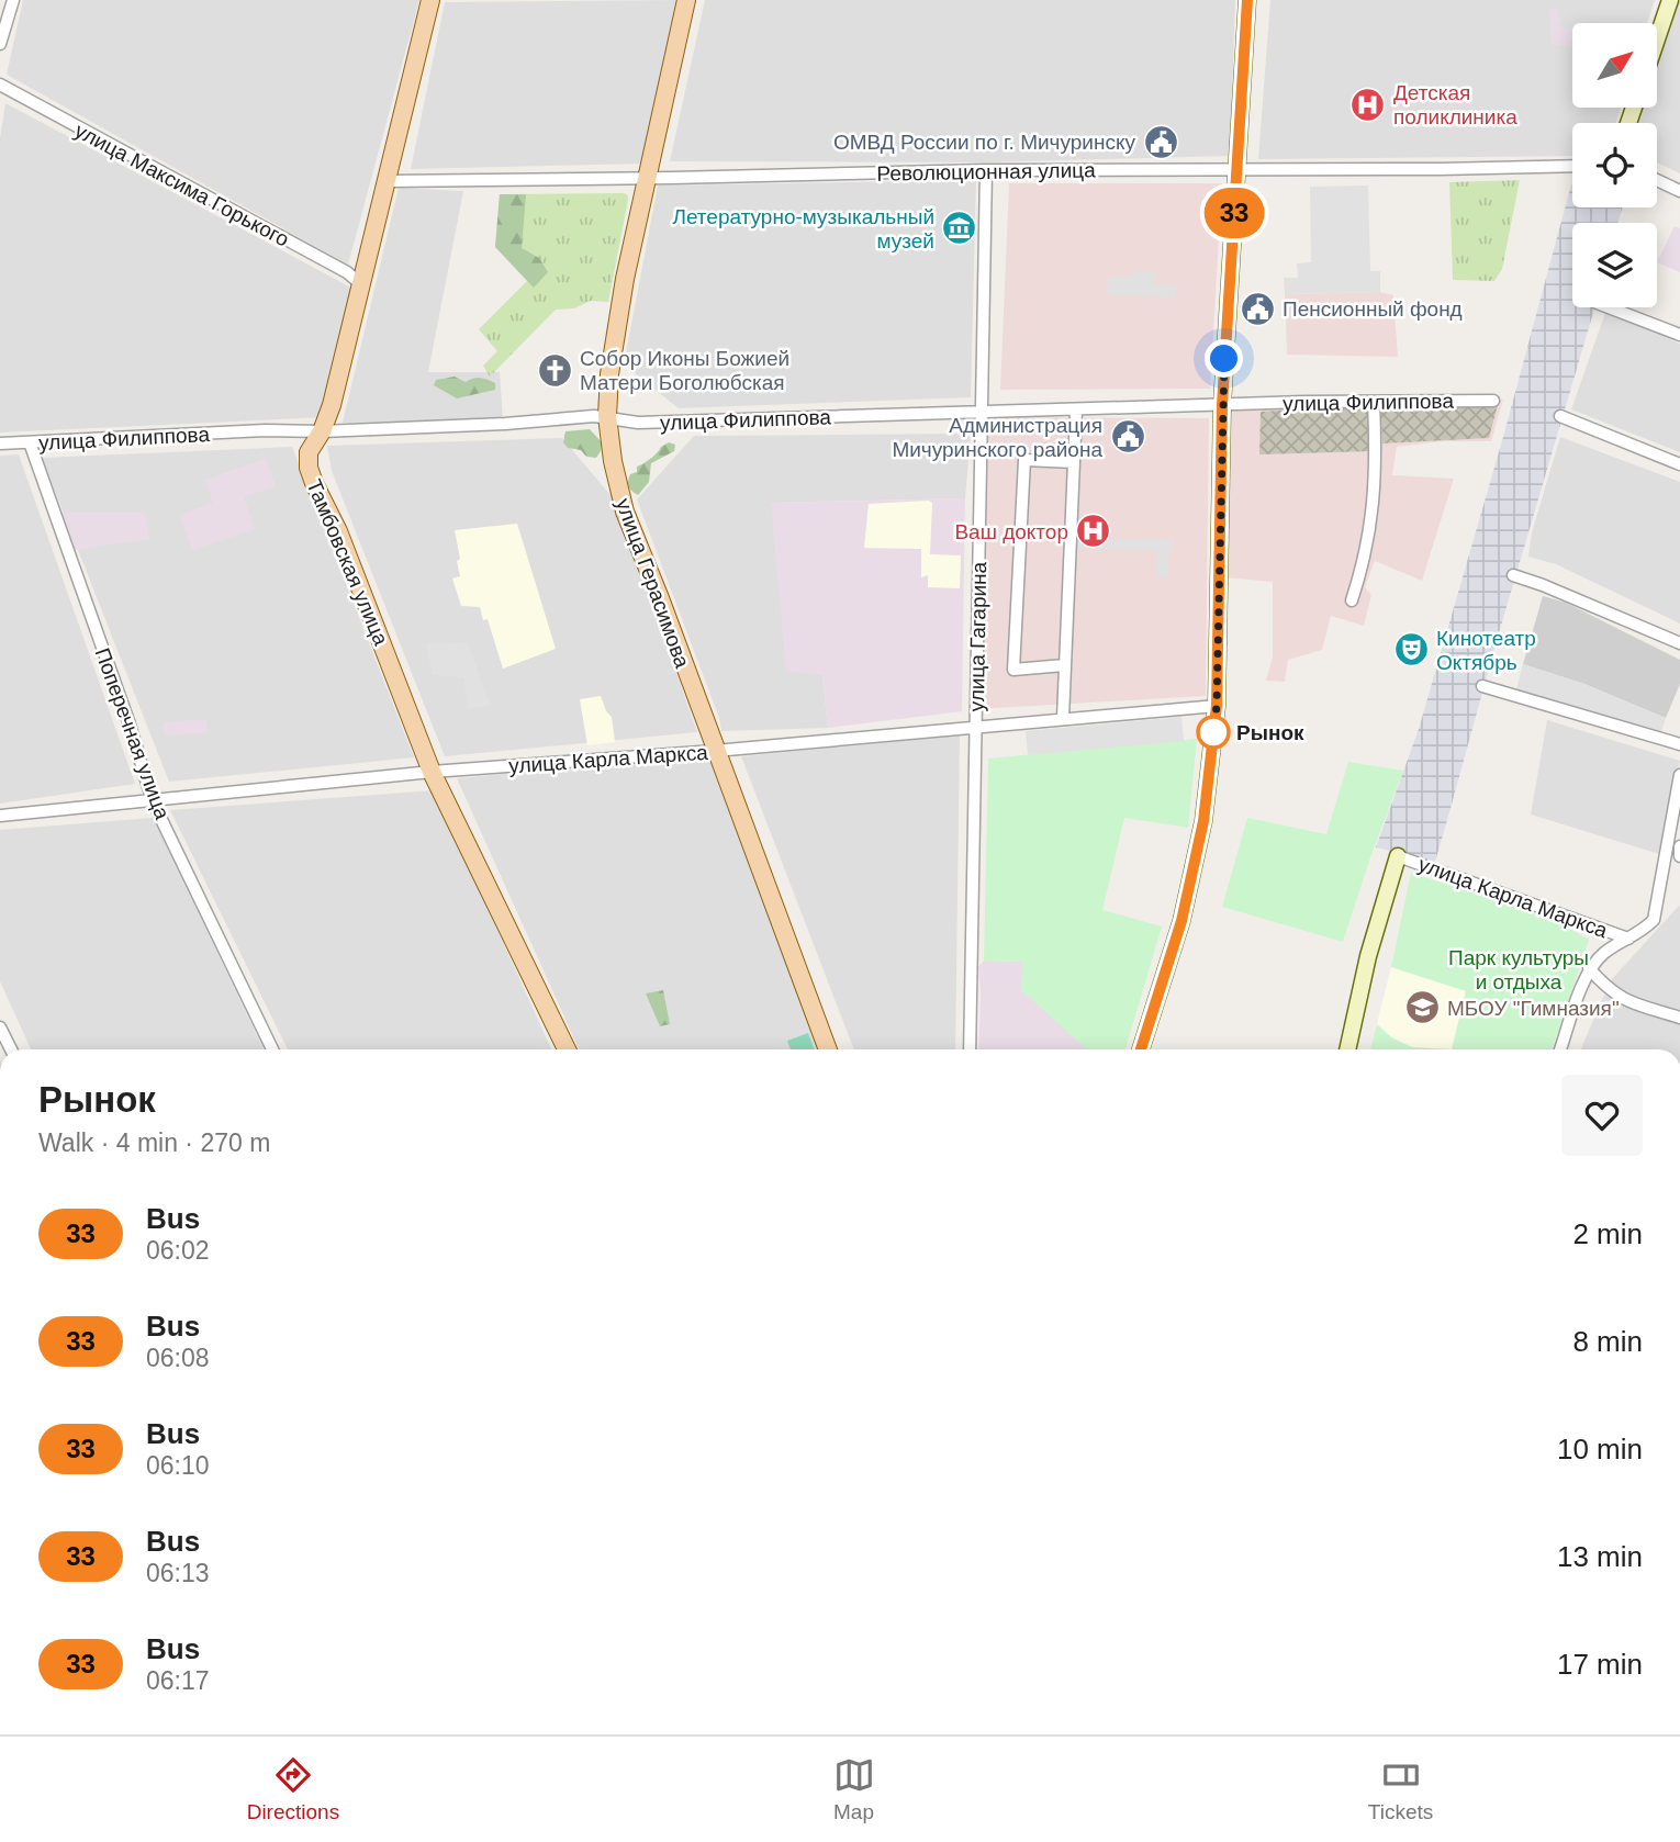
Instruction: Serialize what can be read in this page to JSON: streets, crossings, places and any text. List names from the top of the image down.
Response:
{
  "streets": {
    "main road": ["Тамбовская улица", "улица Герасимова"],
    "street": [
      "Революционная улица",
      "улица Максима Горького",
      "улица Филиппова",
      "улица Гагарина",
      "Поперечная улица",
      "улица Карла Маркса"
    ]
  },
  "crossings": [
    ["Революционная улица", "Тамбовская улица"],
    ["Революционная улица", "улица Герасимова"],
    ["Революционная улица", "улица Гагарина"],
    ["улица Максима Горького", "Тамбовская улица"],
    ["улица Филиппова", "Тамбовская улица"],
    ["улица Филиппова", "улица Герасимова"],
    ["улица Филиппова", "улица Гагарина"],
    ["улица Филиппова", "Поперечная улица"],
    ["Тамбовская улица", "улица Карла Маркса"],
    ["улица Герасимова", "улица Карла Маркса"],
    ["улица Гагарина", "улица Карла Маркса"],
    ["Поперечная улица", "улица Карла Маркса"]
  ],
  "parks": ["Парк культуры и отдыха"],
  "places": {
    "hospital": ["Детская поликлиника", "Ваш доктор"],
    "public building": ["ОМВД России по г. Мичуринску", "Пенсионный фонд", "Администрация Мичуринского района"],
    "museum": ["Летературно-музыкальный музей"],
    "church": ["Собор Иконы Божией Матери Боголюбская"],
    "theatre": ["Кинотеатр Октябрь"],
    "other": ["Рынок"],
    "school or university": ["МБОУ \"Гимназия\""]
  },
  "lines": ["bus line 33"],
  "north": "top right",
  "page": {
    "on_map": "33",
    "heading": ["Рынок", "Walk · 4 min · 270 m"],
    "list": [
      {
        "mark": "33",
        "name": "Bus",
        "note": "06:02",
        "value": "2 min"
      },
      {
        "mark": "33",
        "name": "Bus",
        "note": "06:08",
        "value": "8 min"
      },
      {
        "mark": "33",
        "name": "Bus",
        "note": "06:10",
        "value": "10 min"
      },
      {
        "mark": "33",
        "name": "Bus",
        "note": "06:13",
        "value": "13 min"
      },
      {
        "mark": "33",
        "name": "Bus",
        "note": "06:17",
        "value": "17 min"
      }
    ],
    "tabs": ["Directions", "Map", "Tickets"]
  }
}
